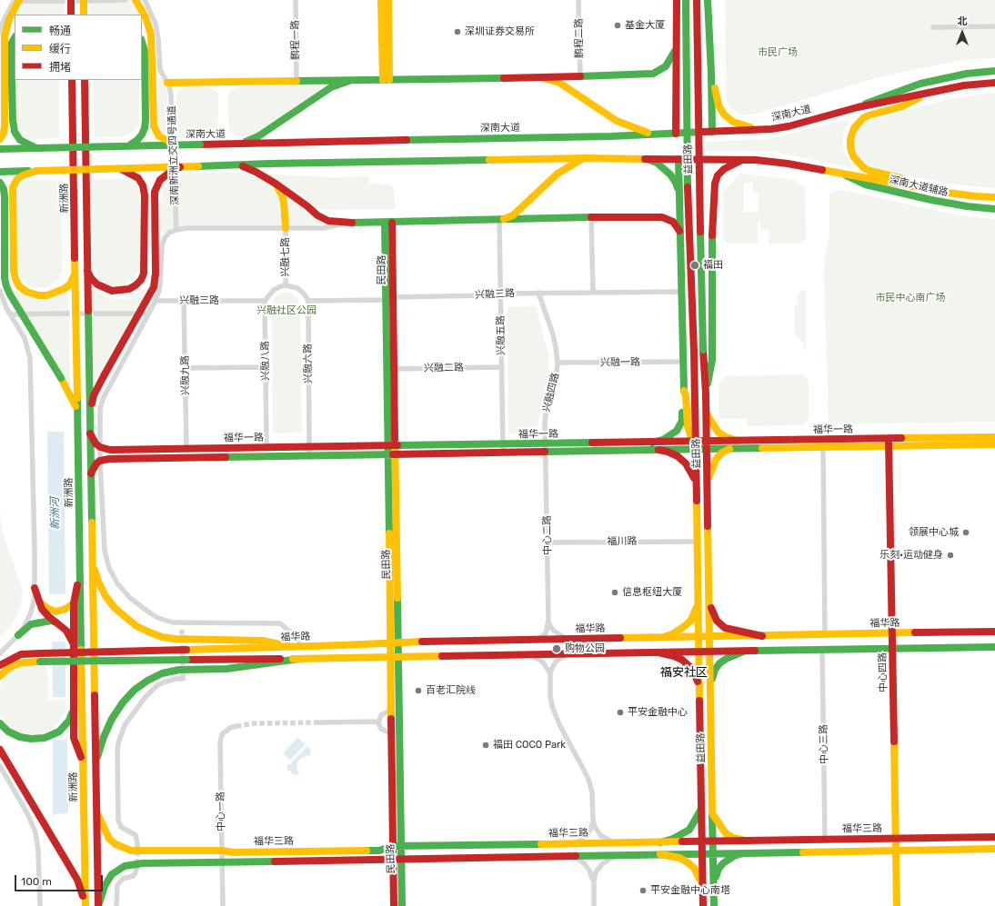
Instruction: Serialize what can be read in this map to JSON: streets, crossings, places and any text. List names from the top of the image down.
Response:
{
  "streets": {
    "main road": [
      "深南大道",
      "益田路",
      "深南大道辅路",
      "新洲路",
      "民田路",
      "福华一路",
      "福华路",
      "中心四路",
      "福华三路"
    ],
    "street": [
      "鹏程二路",
      "鹏程一路",
      "深南新洲立交四号通道",
      "兴融七路",
      "兴融三路",
      "兴融五路",
      "兴融八路",
      "兴融一路",
      "兴融六路",
      "兴融二路",
      "兴融九路",
      "兴融四路",
      "中心二路",
      "福川路",
      "中心三路",
      "中心一路"
    ]
  },
  "crossings": [
    ["益田路", "福华一路"],
    ["益田路", "福川路"],
    ["益田路", "福华路"],
    ["益田路", "福华三路"],
    ["民田路", "兴融三路"],
    ["民田路", "兴融二路"],
    ["民田路", "福华一路"],
    ["民田路", "福华路"],
    ["民田路", "福华三路"],
    ["兴融三路", "兴融五路"],
    ["兴融三路", "兴融八路"],
    ["兴融三路", "兴融六路"],
    ["兴融三路", "兴融九路"],
    ["兴融三路", "兴融四路"],
    ["兴融五路", "兴融二路"],
    ["兴融五路", "福华一路"],
    ["兴融八路", "福华一路"],
    ["兴融一路", "兴融四路"],
    ["兴融六路", "福华一路"],
    ["兴融九路", "福华一路"],
    ["兴融四路", "福华一路"],
    ["兴融四路", "中心二路"],
    ["福华一路", "中心二路"],
    ["福华一路", "中心四路"],
    ["中心二路", "福川路"],
    ["中心二路", "福华路"],
    ["福华路", "中心四路"],
    ["中心四路", "福华三路"],
    ["中心三路", "福华三路"],
    ["中心一路", "福华三路"]
  ],
  "districts": ["福安社区"],
  "water": ["新洲河"],
  "parks": ["市民广场", "市民中心南广场", "兴融社区公园"],
  "places": [
    "基金大厦",
    "深圳证券交易所",
    "福田",
    "领展中心城",
    "乐刻·运动健身",
    "信息枢纽大厦",
    "购物公园",
    "百老汇院线",
    "平安金融中心",
    "福田 COCO Park",
    "平安金融中心南塔"
  ],
  "legend": ["畅通", "缓行", "拥堵"],
  "scale_bar": "100 m",
  "north": "top"
}
